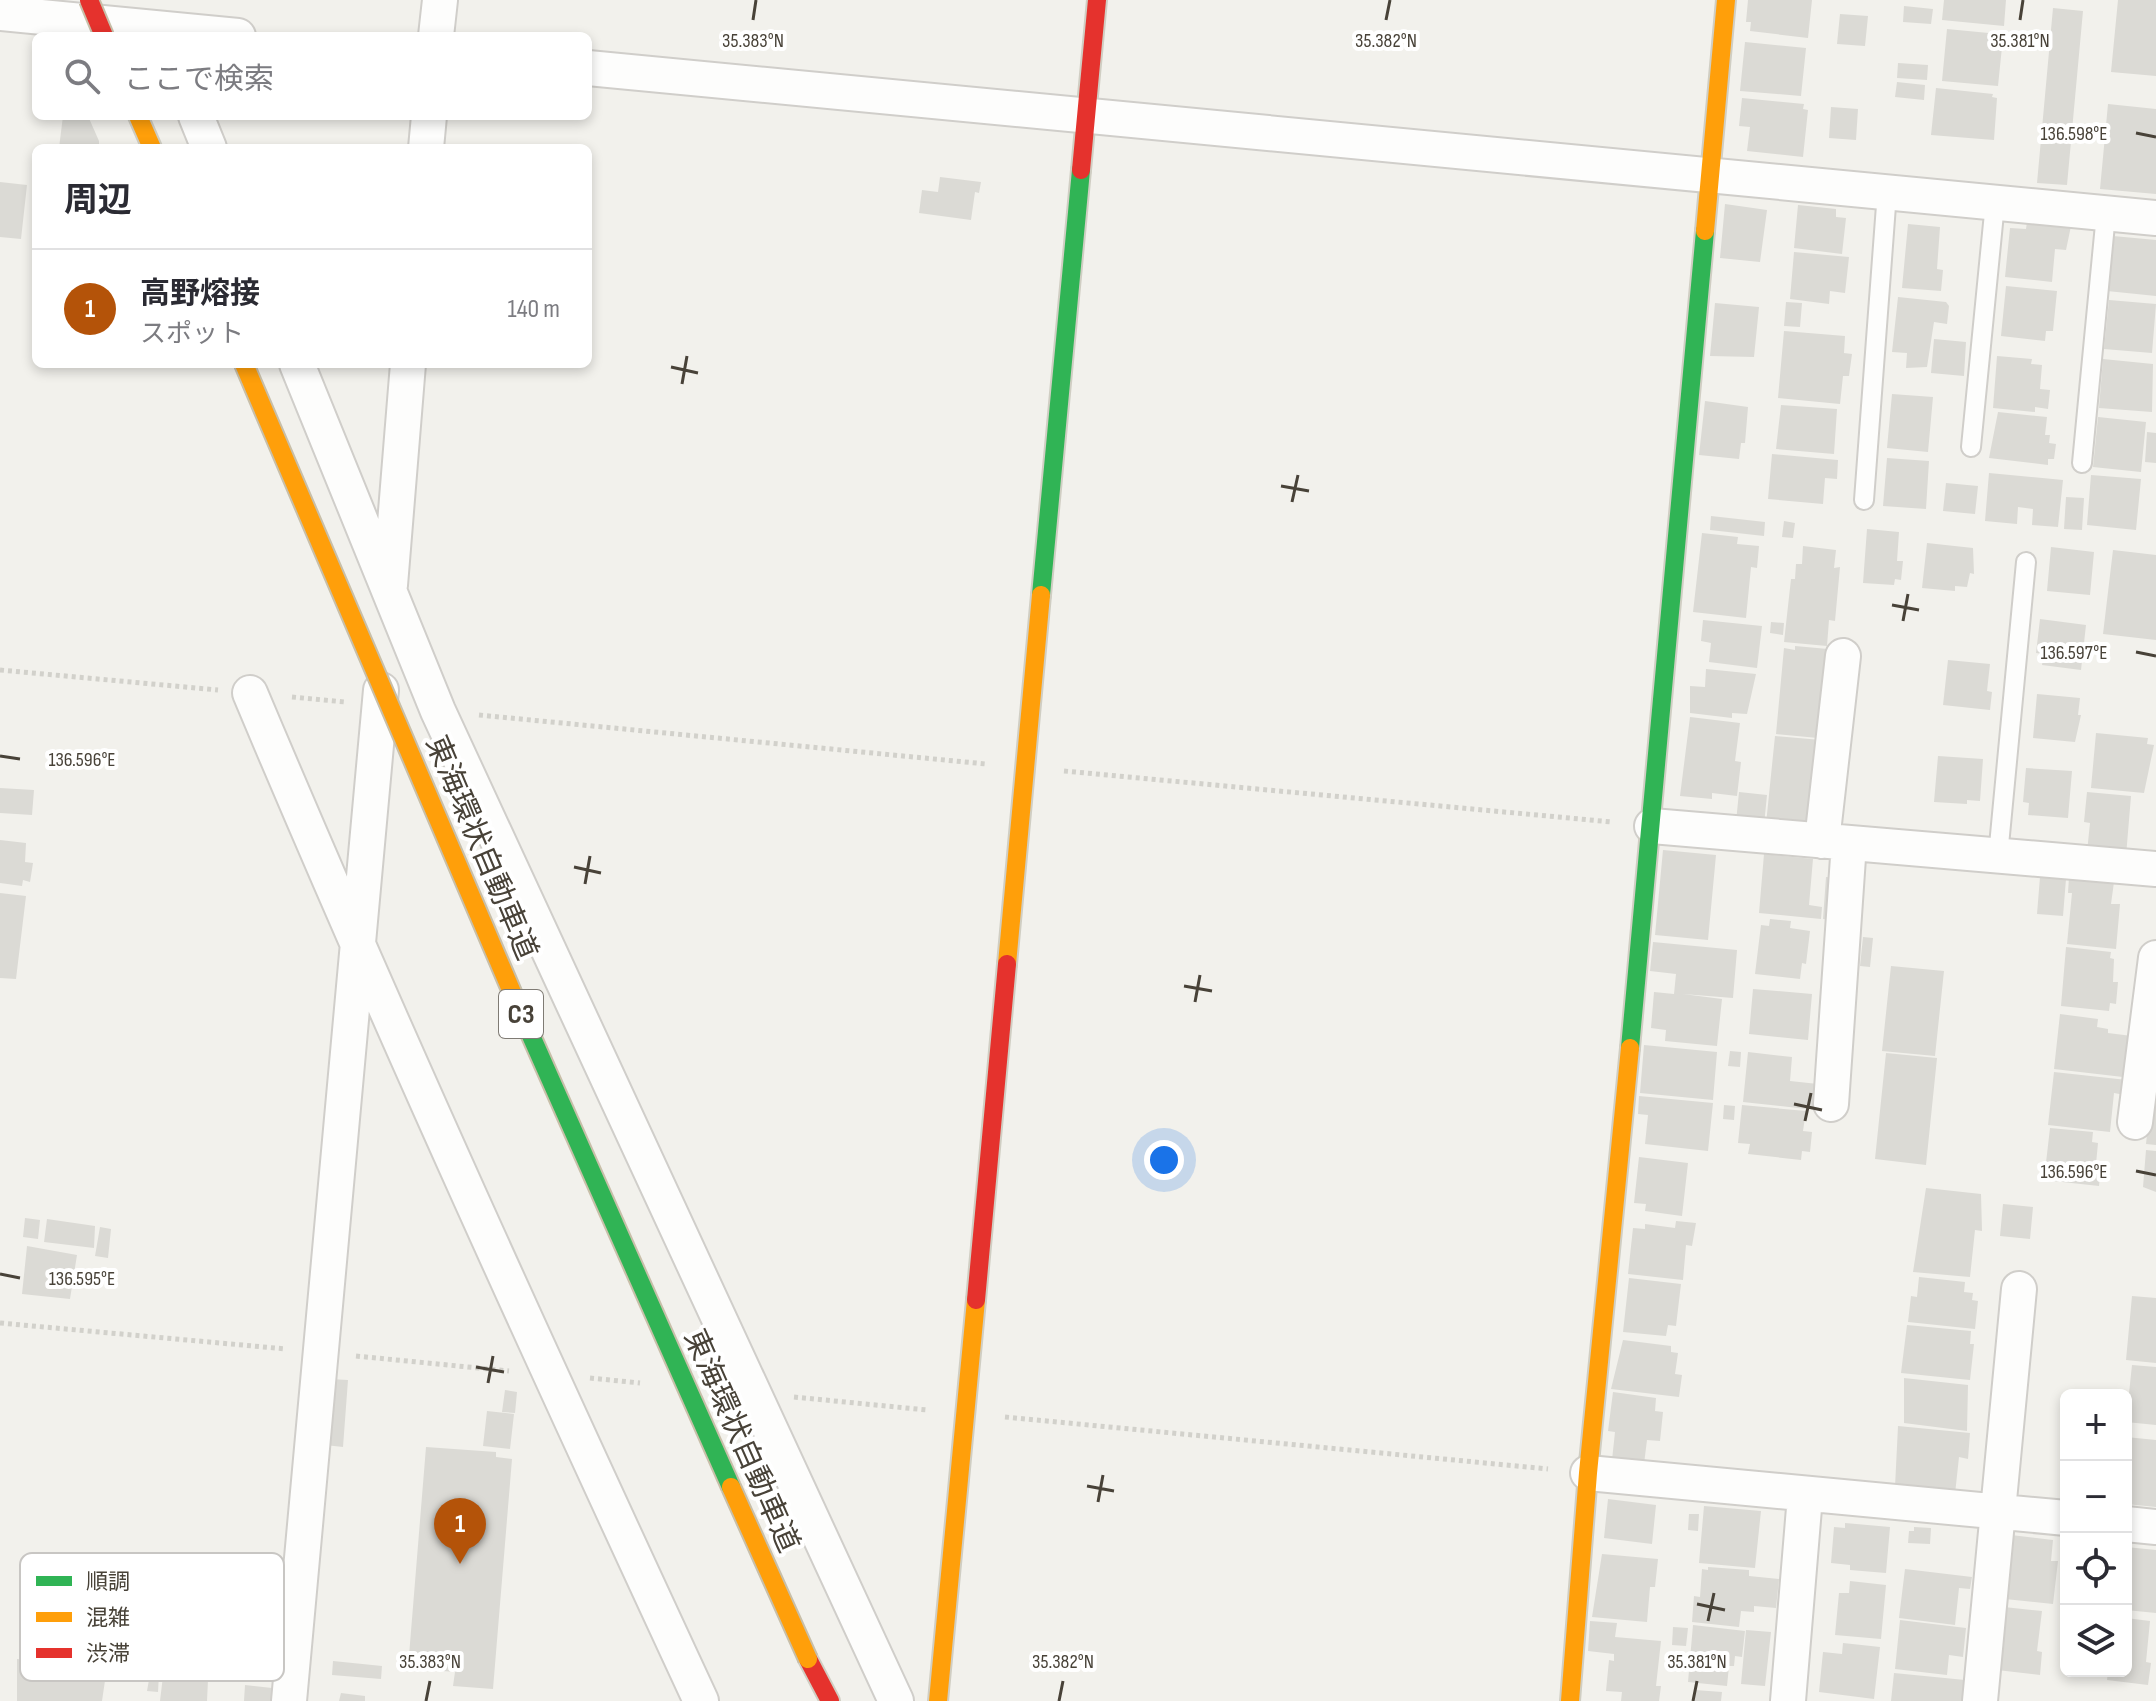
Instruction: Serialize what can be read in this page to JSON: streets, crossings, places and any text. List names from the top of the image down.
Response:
{
  "streets": {
    "main road": ["東海環状自動車道", "C3"]
  },
  "legend": ["順調", "混雑", "渋滞"],
  "page": {
    "search": "ここで検索",
    "heading": "周辺",
    "list": [
      {
        "mark": "1",
        "name": "高野熔接",
        "note": "スポット",
        "value": "140 m"
      }
    ],
    "map_buttons": ["+", "−"],
    "pins": "1"
  },
  "coordinates": [
    "35.383°N",
    "35.382°N",
    "35.381°N",
    "136.598°E",
    "136.597°E",
    "136.596°E",
    "136.595°E"
  ]
}
